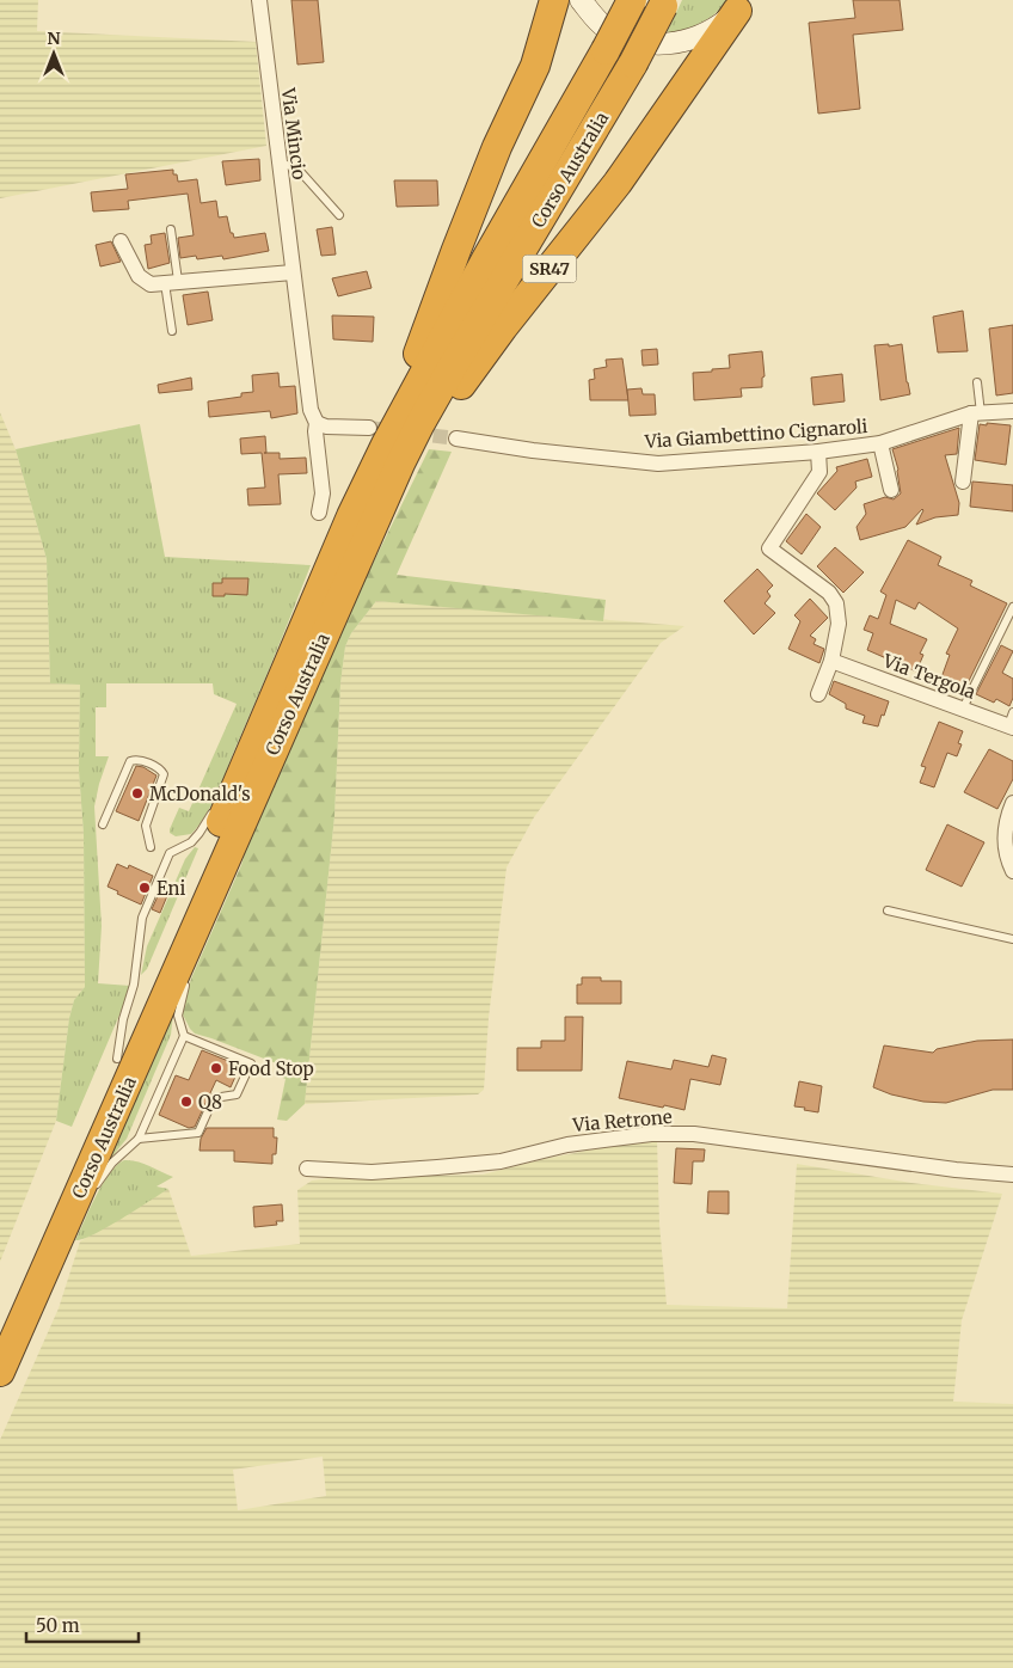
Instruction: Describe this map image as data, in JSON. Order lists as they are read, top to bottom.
{
  "streets": {
    "highway": ["Corso Australia", "SR47"],
    "street": [
      "Via Mincio",
      "Via Giambettino Cignaroli",
      "Via Tergola",
      "Via Retrone"
    ]
  },
  "crossings": [
    ["Corso Australia", "SR47"]
  ],
  "places": [
    "McDonald's",
    "Eni",
    "Food Stop",
    "Q8"
  ],
  "scale_bar": "50 m",
  "north": "top"
}
